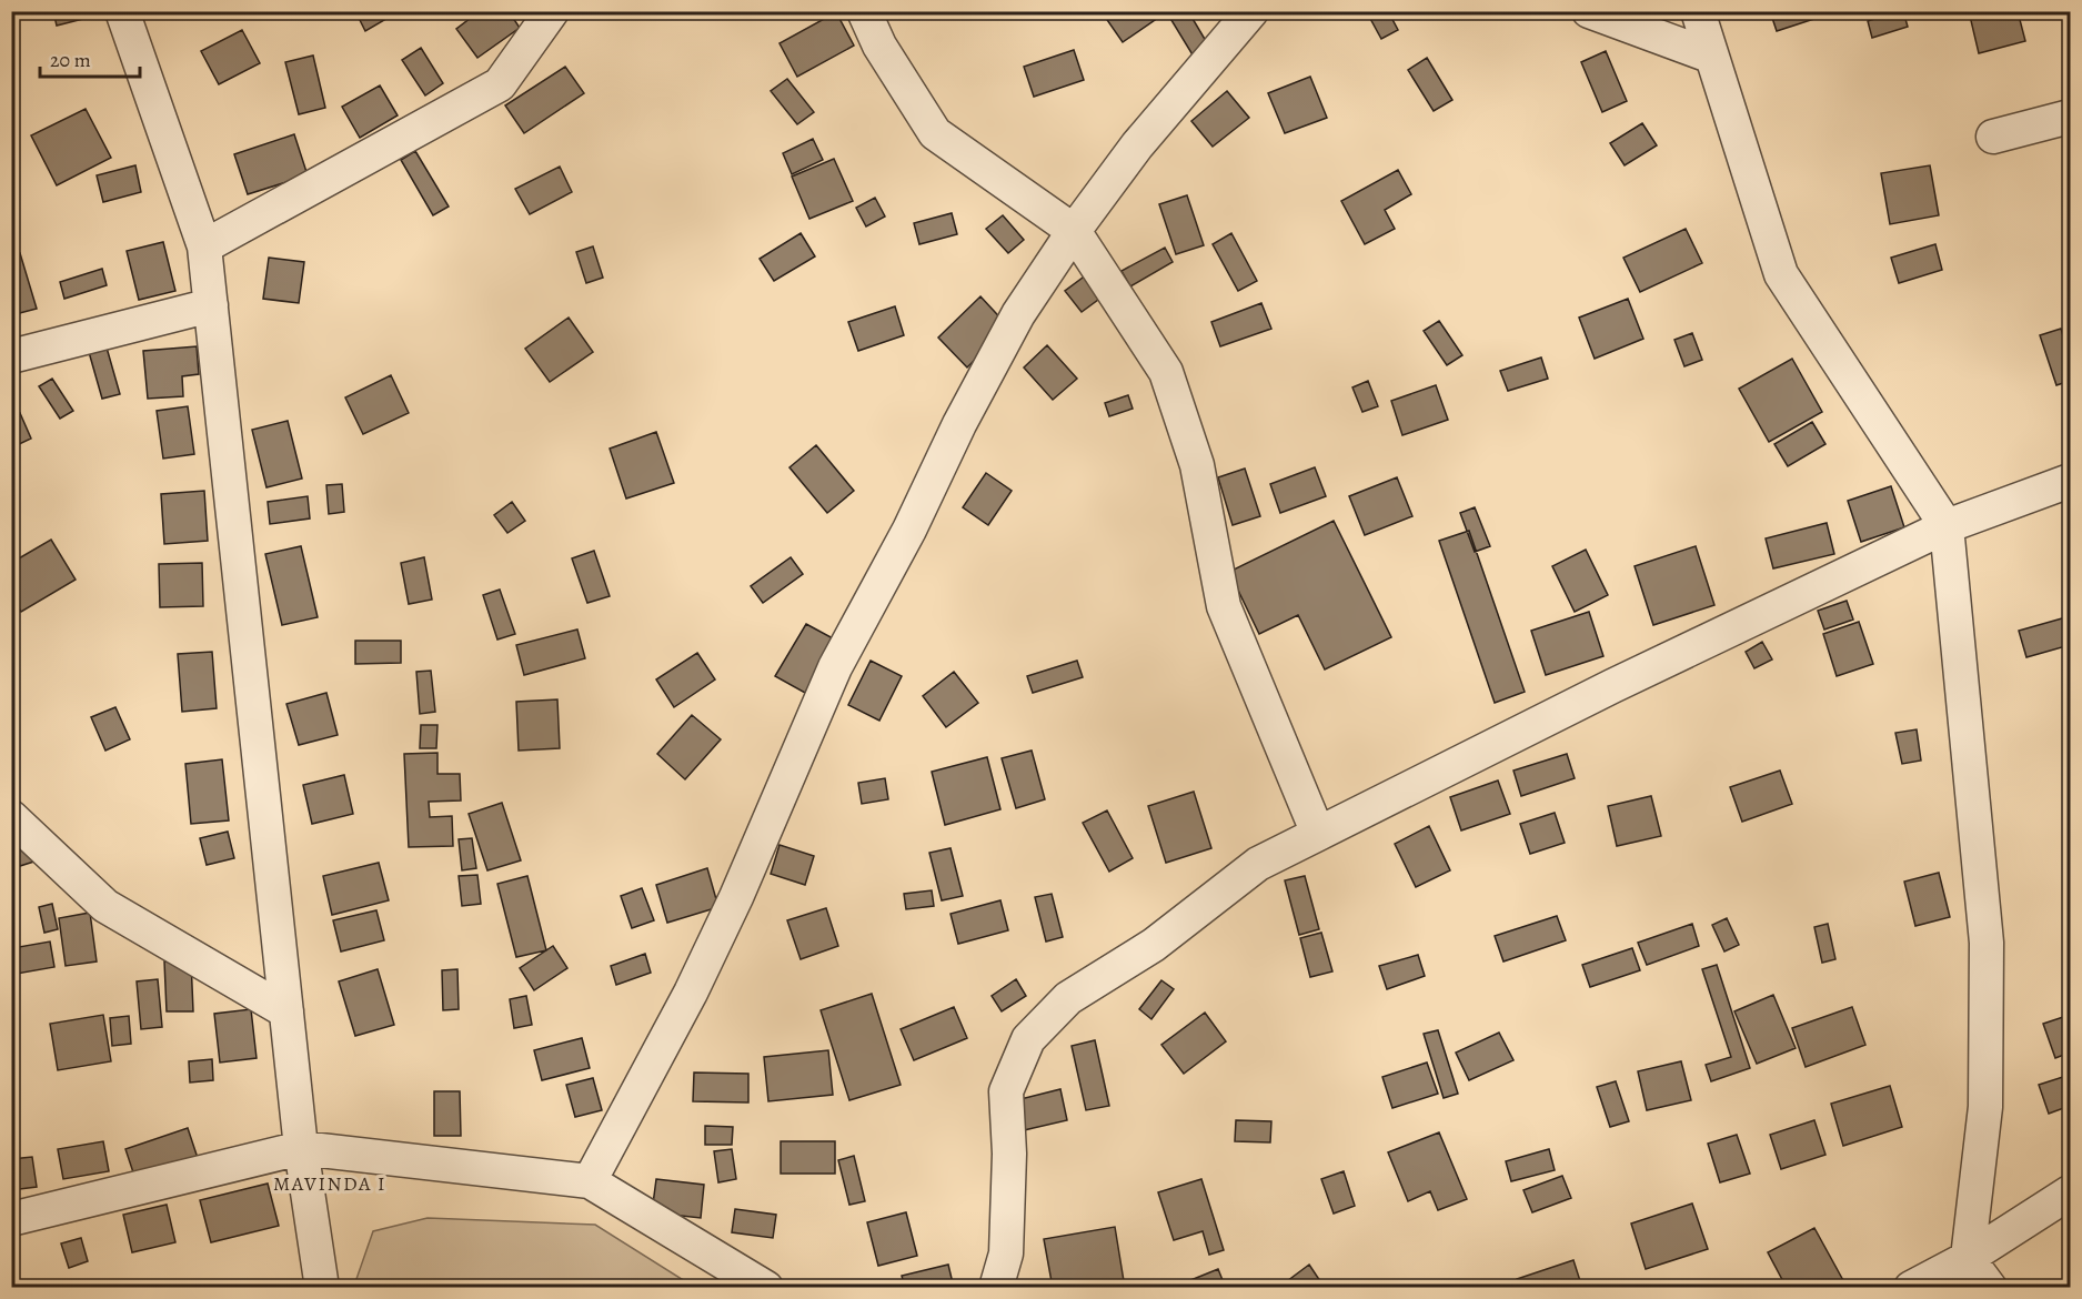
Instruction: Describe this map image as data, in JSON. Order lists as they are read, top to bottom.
{
  "districts": ["MAVINDA I"],
  "scale_bar": "20 m"
}
